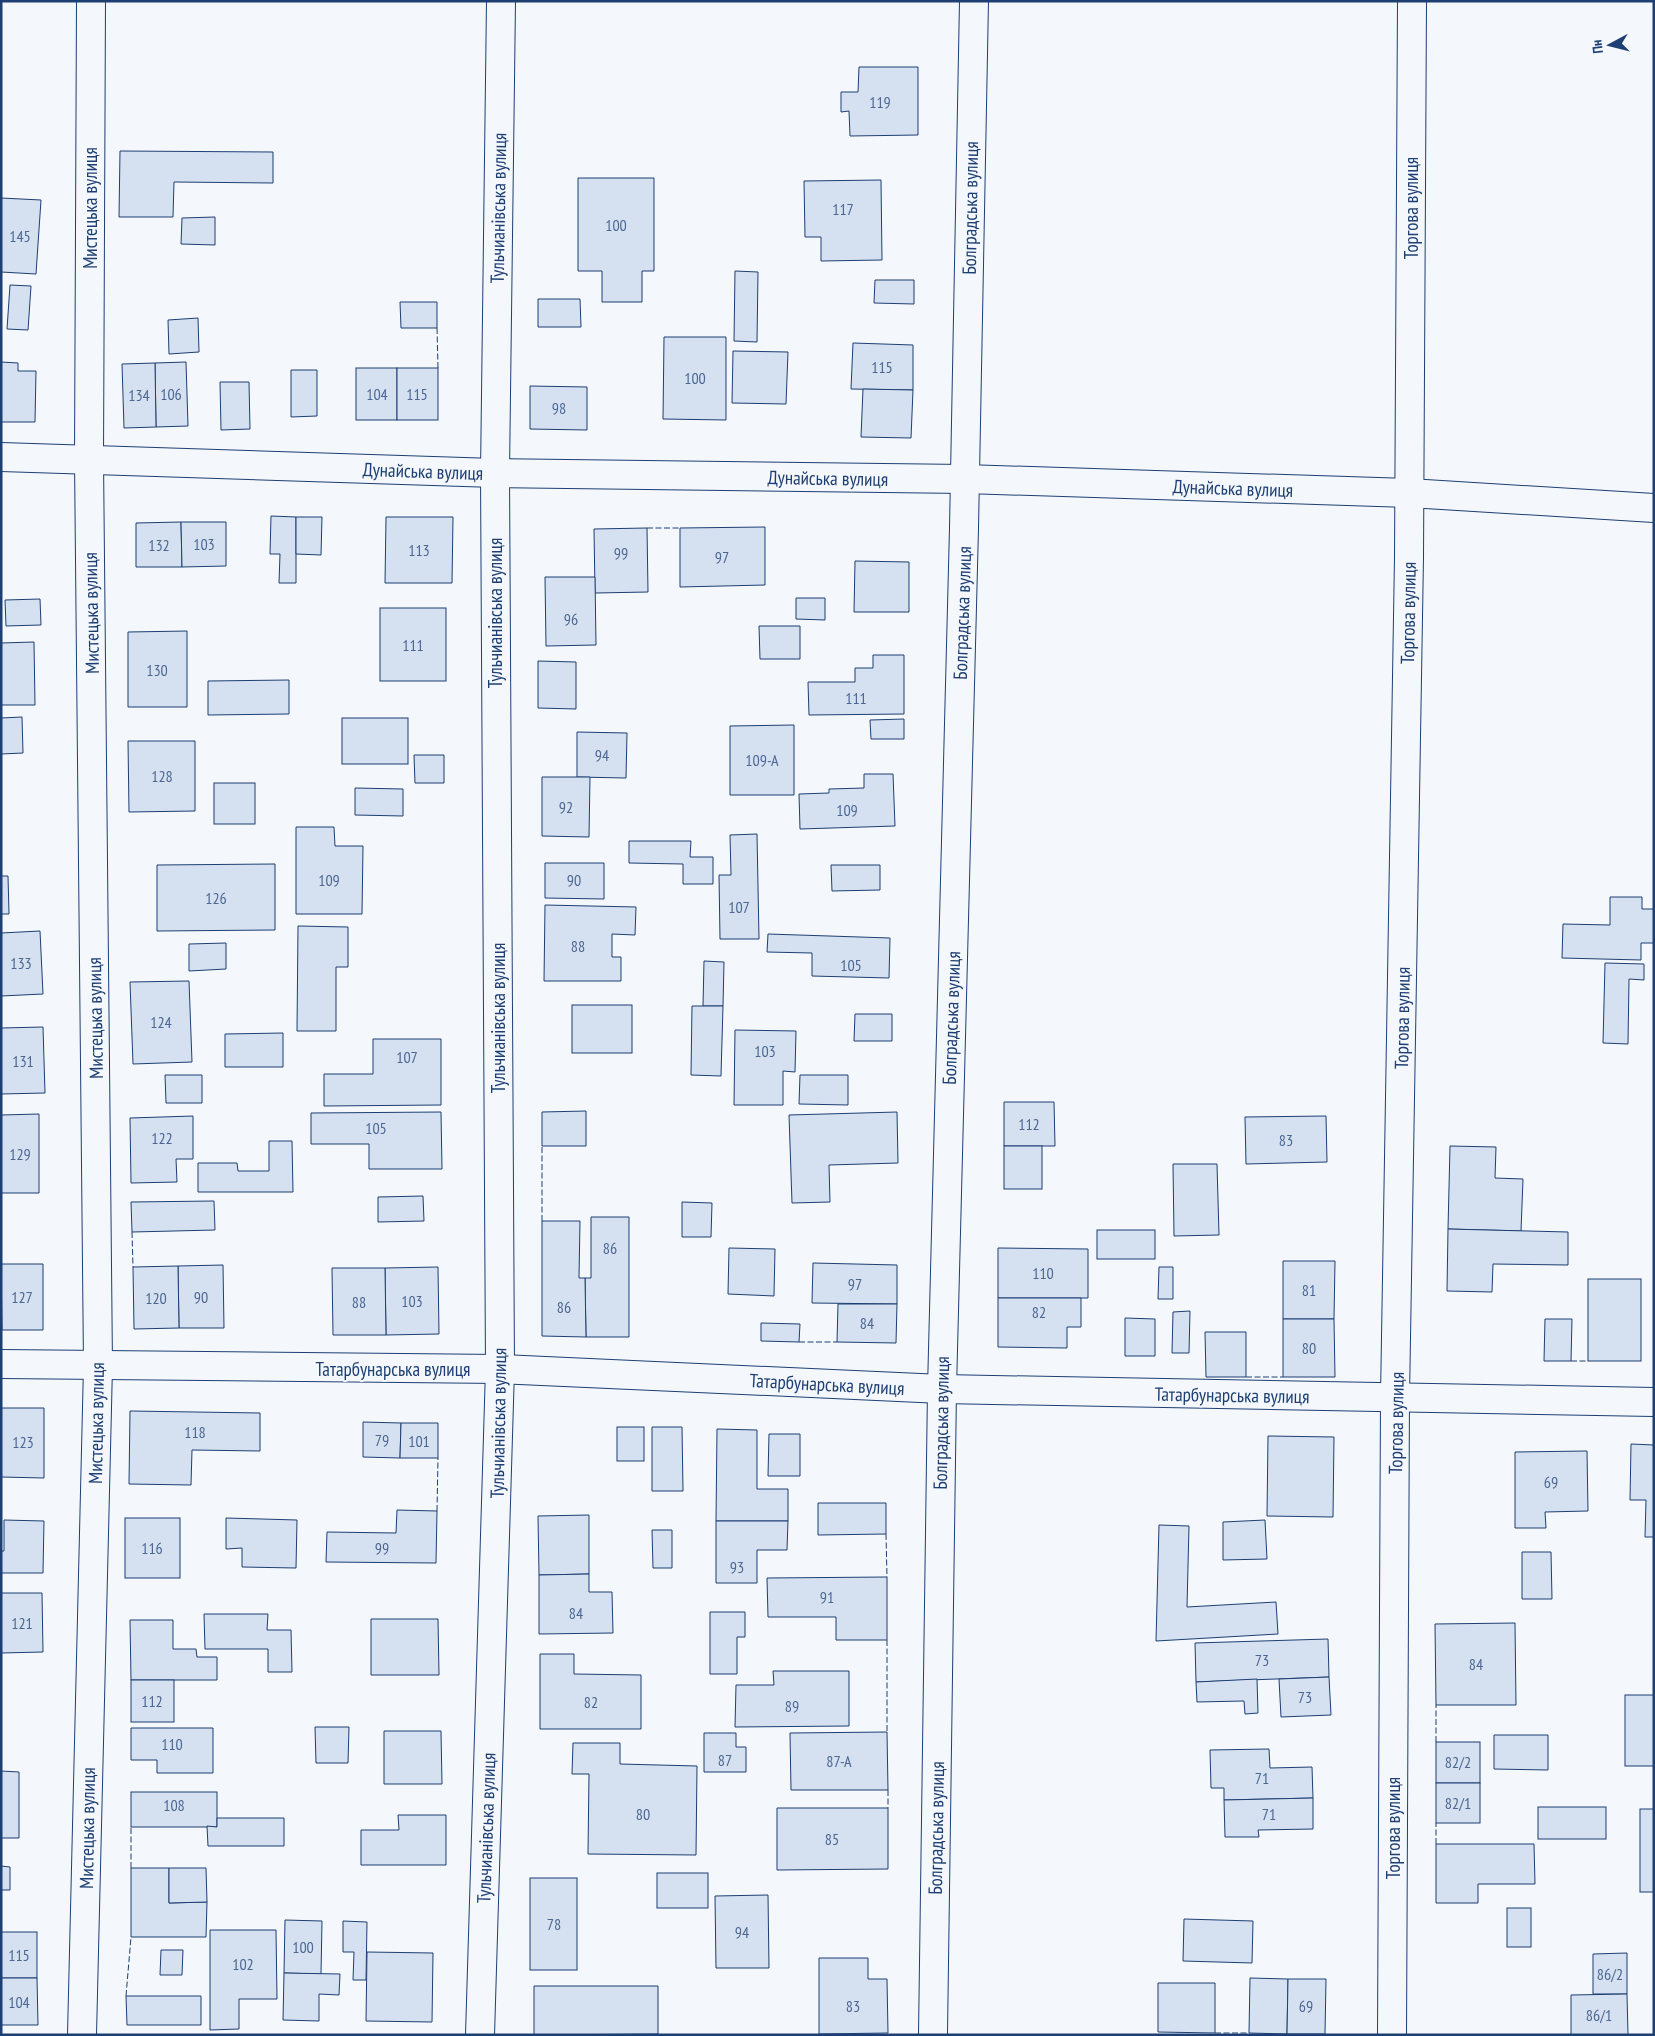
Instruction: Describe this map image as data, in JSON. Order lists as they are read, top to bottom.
{
  "streets": {
    "street": [
      "Мистецька вулиця",
      "Тульчианівська вулиця",
      "Болградська вулиця",
      "Торгова вулиця",
      "Дунайська вулиця",
      "Татарбунарська вулиця"
    ]
  },
  "crossings": [
    ["Мистецька вулиця", "Дунайська вулиця"],
    ["Мистецька вулиця", "Татарбунарська вулиця"],
    ["Тульчианівська вулиця", "Дунайська вулиця"],
    ["Тульчианівська вулиця", "Татарбунарська вулиця"],
    ["Болградська вулиця", "Дунайська вулиця"],
    ["Болградська вулиця", "Татарбунарська вулиця"],
    ["Торгова вулиця", "Дунайська вулиця"],
    ["Торгова вулиця", "Татарбунарська вулиця"]
  ],
  "house_numbers": [
    "119",
    "117",
    "100",
    "145",
    "115",
    "100",
    "106",
    "104",
    "115",
    "134",
    "98",
    "103",
    "132",
    "113",
    "99",
    "97",
    "96",
    "111",
    "130",
    "111",
    "94",
    "109-А",
    "128",
    "92",
    "109",
    "109",
    "90",
    "126",
    "107",
    "88",
    "133",
    "105",
    "124",
    "103",
    "107",
    "131",
    "112",
    "105",
    "122",
    "83",
    "129",
    "86",
    "110",
    "97",
    "81",
    "127",
    "90",
    "120",
    "103",
    "88",
    "86",
    "82",
    "84",
    "80",
    "118",
    "79",
    "101",
    "123",
    "69",
    "116",
    "99",
    "93",
    "91",
    "84",
    "121",
    "73",
    "84",
    "73",
    "112",
    "82",
    "89",
    "110",
    "87",
    "87-А",
    "82/2",
    "71",
    "82/1",
    "108",
    "80",
    "71",
    "85",
    "78",
    "94",
    "100",
    "115",
    "102",
    "86/2",
    "104",
    "83",
    "69",
    "86/1"
  ],
  "north": "left"
}
